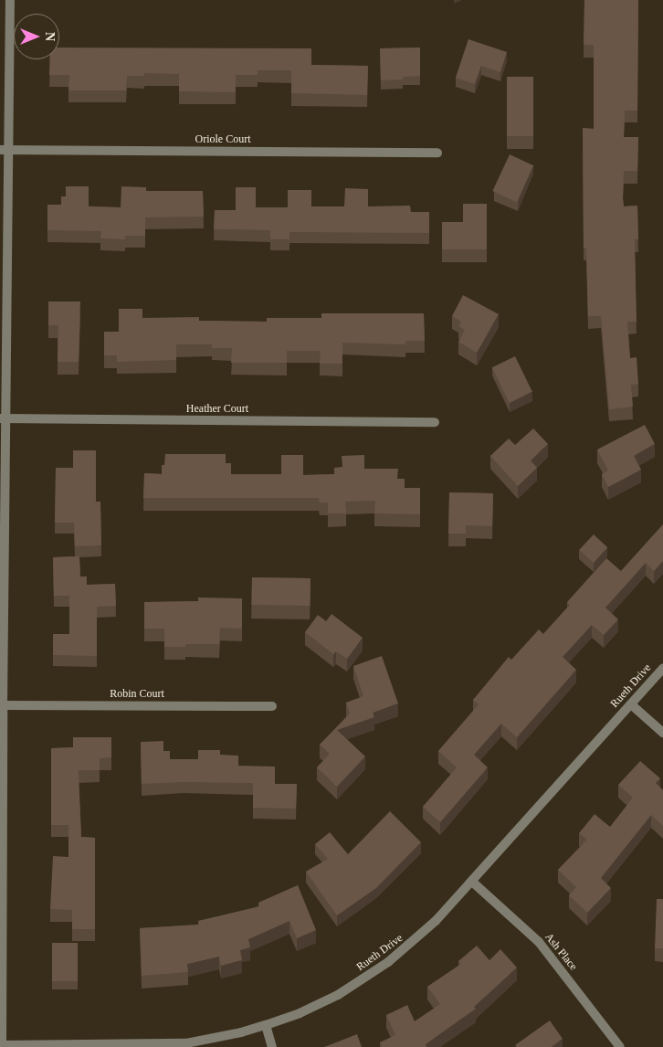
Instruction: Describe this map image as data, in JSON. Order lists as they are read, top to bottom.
{
  "streets": {
    "street": [
      "Oriole Court",
      "Heather Court",
      "Rueth Drive",
      "Robin Court",
      "Ash Place"
    ]
  },
  "crossings": [
    ["Rueth Drive", "Ash Place"]
  ],
  "north": "right"
}
